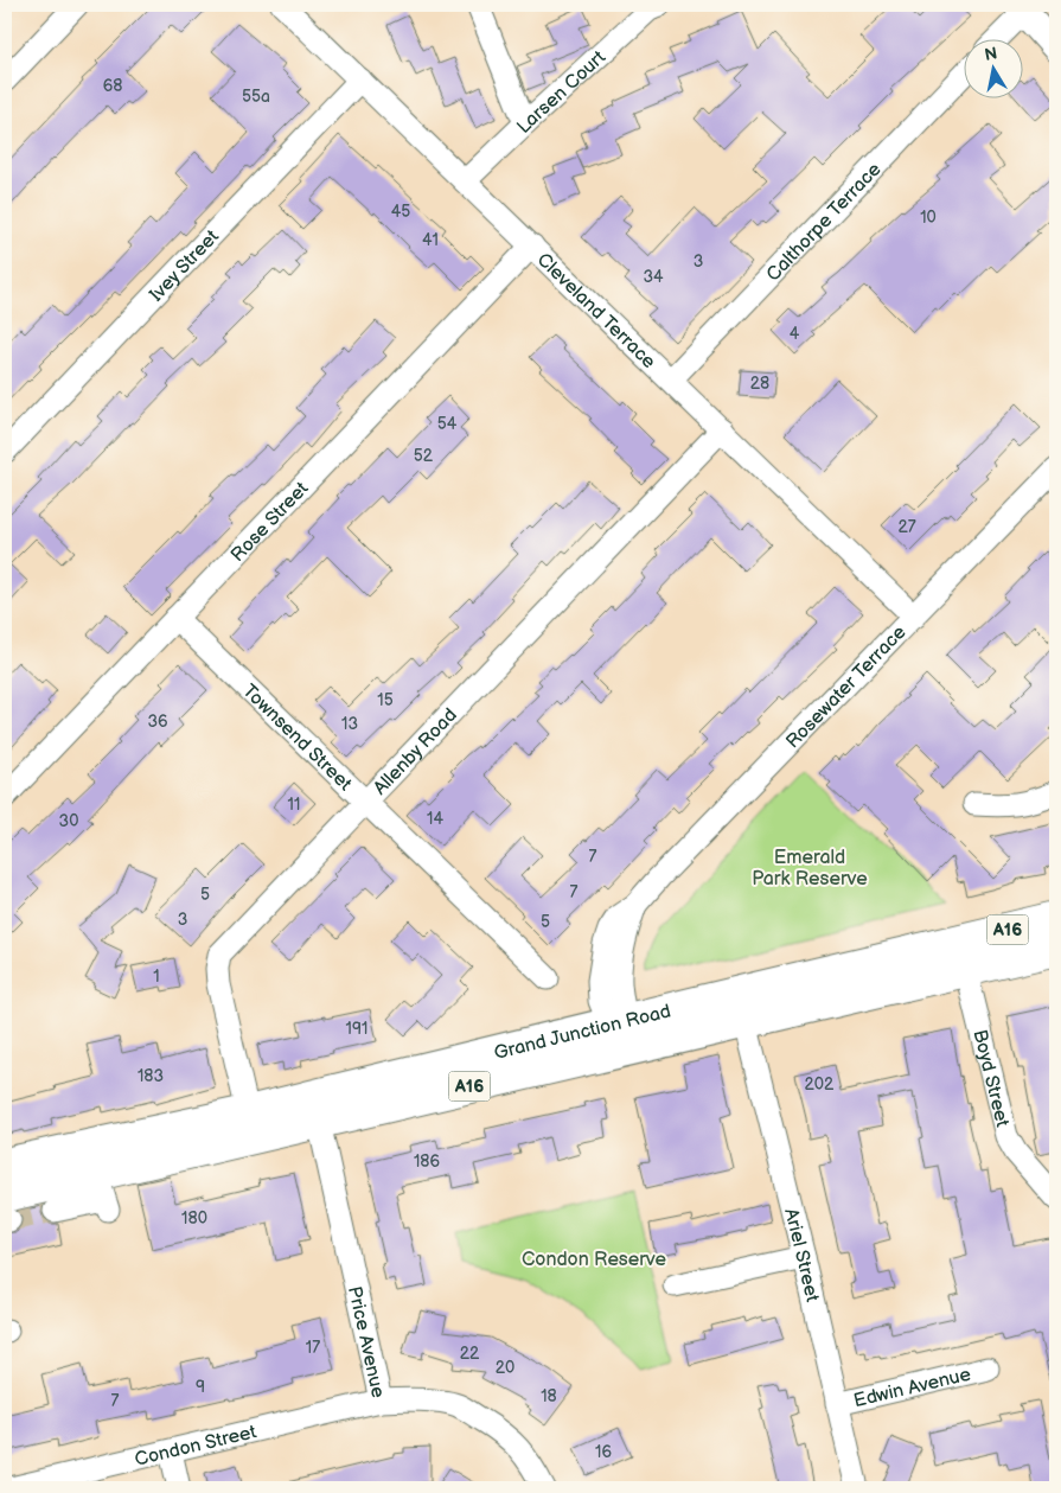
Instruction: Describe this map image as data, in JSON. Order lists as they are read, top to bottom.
{
  "streets": {
    "highway": ["A16", "Grand Junction Road"],
    "street": [
      "Larsen Court",
      "Calthorpe Terrace",
      "Ivey Street",
      "Cleveland Terrace",
      "Rose Street",
      "Rosewater Terrace",
      "Townsend Street",
      "Allenby Road",
      "Boyd Street",
      "Ariel Street",
      "Price Avenue",
      "Edwin Avenue",
      "Condon Street"
    ]
  },
  "crossings": [
    ["Larsen Court", "Cleveland Terrace"],
    ["Calthorpe Terrace", "Cleveland Terrace"],
    ["Ivey Street", "Cleveland Terrace"],
    ["Cleveland Terrace", "Rose Street"],
    ["Cleveland Terrace", "Rosewater Terrace"],
    ["Cleveland Terrace", "Allenby Road"],
    ["Rose Street", "Townsend Street"],
    ["Rosewater Terrace", "Grand Junction Road"],
    ["Townsend Street", "Allenby Road"],
    ["Allenby Road", "Grand Junction Road"],
    ["Grand Junction Road", "Boyd Street"],
    ["Grand Junction Road", "Ariel Street"],
    ["Grand Junction Road", "Price Avenue"],
    ["Ariel Street", "Edwin Avenue"],
    ["Price Avenue", "Condon Street"]
  ],
  "parks": ["Emerald Park Reserve", "Condon Reserve"],
  "house_numbers": [
    "68",
    "55a",
    "45",
    "10",
    "41",
    "3",
    "34",
    "4",
    "28",
    "54",
    "52",
    "27",
    "15",
    "36",
    "13",
    "11",
    "14",
    "30",
    "7",
    "7",
    "5",
    "3",
    "5",
    "1",
    "191",
    "183",
    "202",
    "186",
    "180",
    "17",
    "22",
    "20",
    "9",
    "18",
    "7",
    "16"
  ],
  "north": "top"
}
